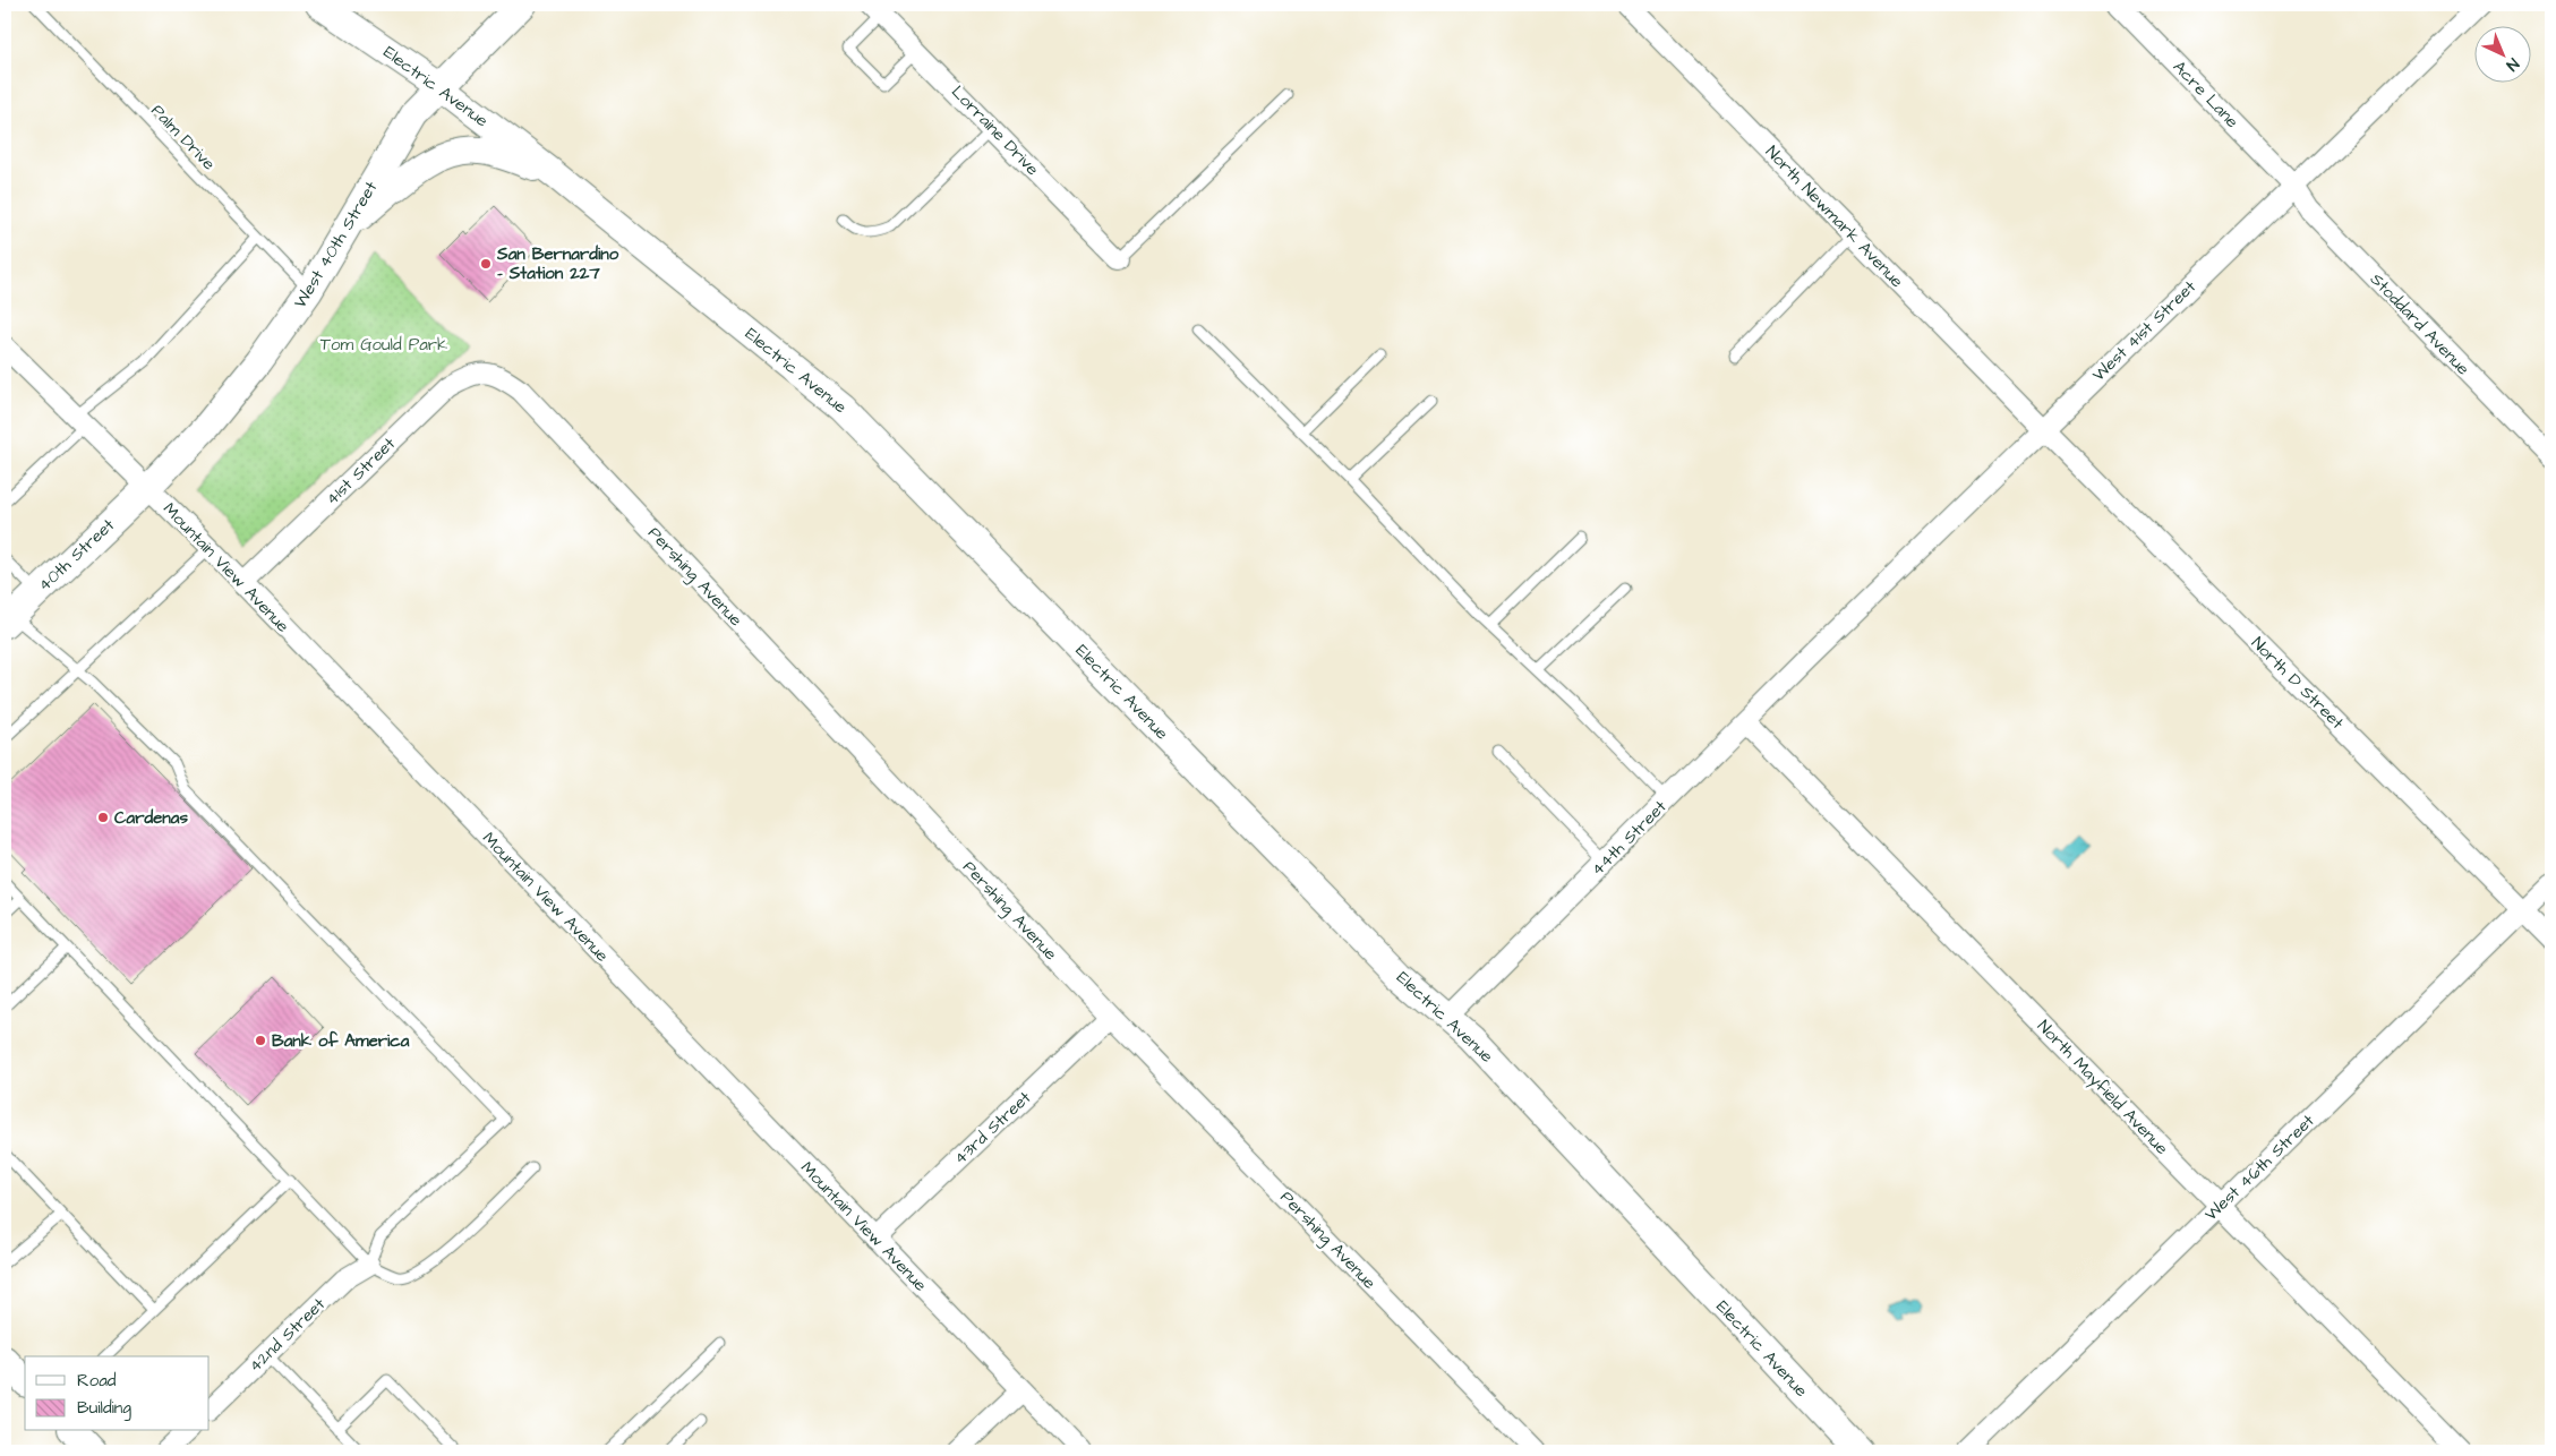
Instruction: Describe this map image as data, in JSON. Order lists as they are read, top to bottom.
{
  "streets": {
    "main road": ["Electric Avenue", "West 40th Street", "40th Street"],
    "street": [
      "Acre Lane",
      "Lorraine Drive",
      "North Newmark Avenue",
      "Stoddard Avenue",
      "West 41st Street",
      "41st Street",
      "Mountain View Avenue",
      "Pershing Avenue",
      "North D Street",
      "44th Street",
      "North Mayfield Avenue",
      "43rd Street",
      "West 46th Street",
      "42nd Street"
    ],
    "lane": ["Palm Drive"]
  },
  "crossings": [
    ["Electric Avenue", "West 40th Street"],
    ["Electric Avenue", "44th Street"],
    ["Acre Lane", "Stoddard Avenue"],
    ["Acre Lane", "West 41st Street"],
    ["Palm Drive", "West 40th Street"],
    ["North Newmark Avenue", "West 41st Street"],
    ["North Newmark Avenue", "North D Street"],
    ["West 40th Street", "40th Street"],
    ["West 40th Street", "Mountain View Avenue"],
    ["Stoddard Avenue", "West 41st Street"],
    ["West 41st Street", "North D Street"],
    ["West 41st Street", "44th Street"],
    ["41st Street", "Mountain View Avenue"],
    ["41st Street", "Pershing Avenue"],
    ["40th Street", "Mountain View Avenue"],
    ["Mountain View Avenue", "43rd Street"],
    ["Pershing Avenue", "43rd Street"],
    ["North D Street", "West 46th Street"],
    ["44th Street", "North Mayfield Avenue"],
    ["North Mayfield Avenue", "West 46th Street"]
  ],
  "parks": ["Tom Gould Park"],
  "places": ["San Bernardino - Station 227", "Cardenas", "Bank of America"],
  "legend": ["Road", "Building"],
  "north": "bottom right"
}
